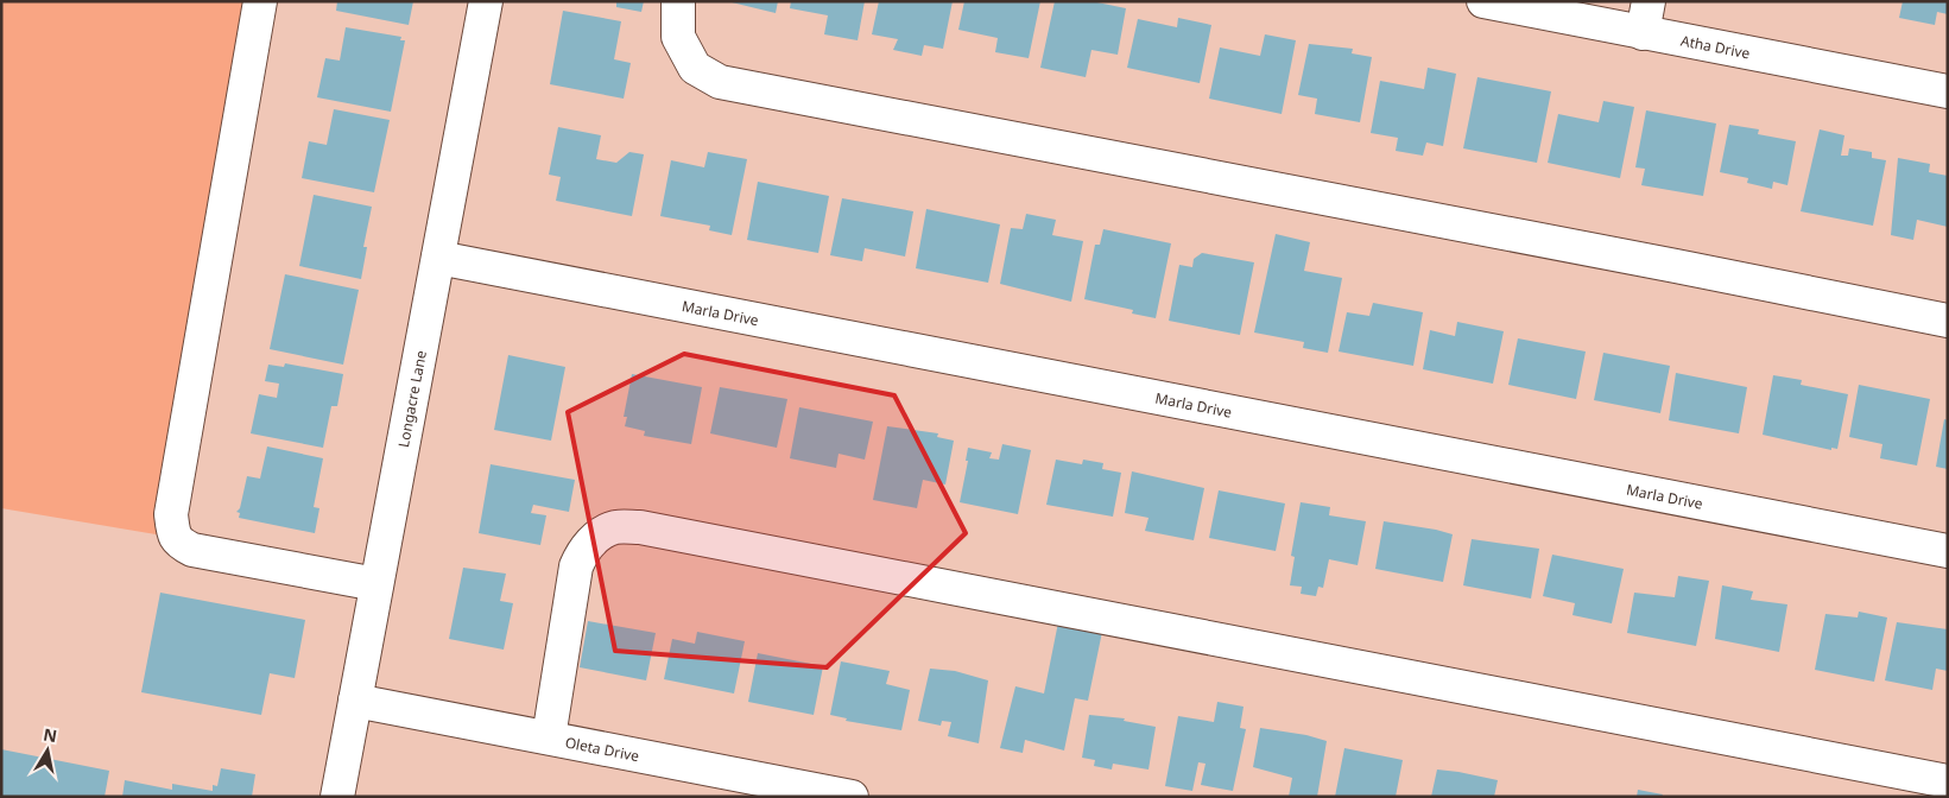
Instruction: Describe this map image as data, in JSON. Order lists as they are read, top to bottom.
{
  "streets": {
    "street": [
      "Atha Drive",
      "Marla Drive",
      "Longacre Lane",
      "Oleta Drive"
    ]
  },
  "crossings": [
    ["Marla Drive", "Longacre Lane"],
    ["Longacre Lane", "Oleta Drive"]
  ],
  "north": "top"
}
